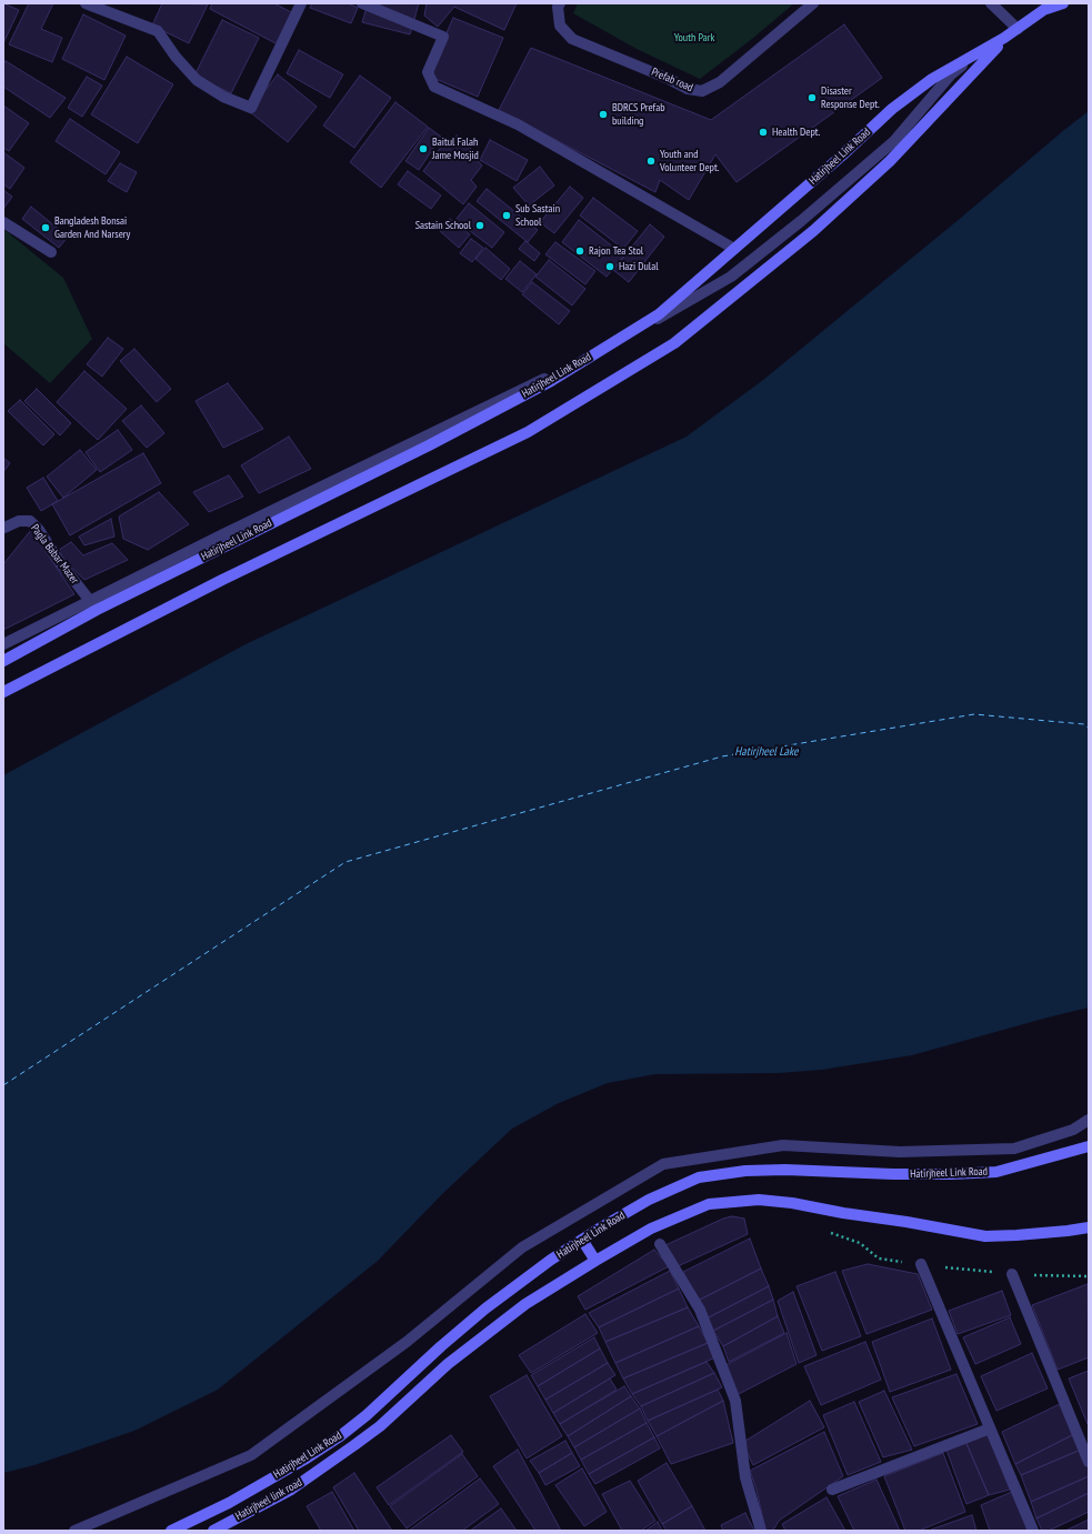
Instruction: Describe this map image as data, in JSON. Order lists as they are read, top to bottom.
{
  "streets": {
    "main road": ["Hatirjheel Link Road", "Hatirjheel link road"],
    "street": ["Prefab road", "Pagla Babar Mazer"]
  },
  "crossings": [
    ["Hatirjheel Link Road", "Pagla Babar Mazer"],
    ["Hatirjheel Link Road", "Hatirjheel link road"]
  ],
  "water": ["Hatirjheel Lake"],
  "parks": ["Youth Park"],
  "places": [
    "Disaster Response Dept.",
    "BDRCS Prefab building",
    "Health Dept.",
    "Baitul Falah Jame Mosjid",
    "Youth and Volunteer Dept.",
    "Sub Sastain School",
    "Sastain School",
    "Bangladesh Bonsai Garden And Narsery",
    "Rajon Tea Stol",
    "Hazi Dulal"
  ]
}
